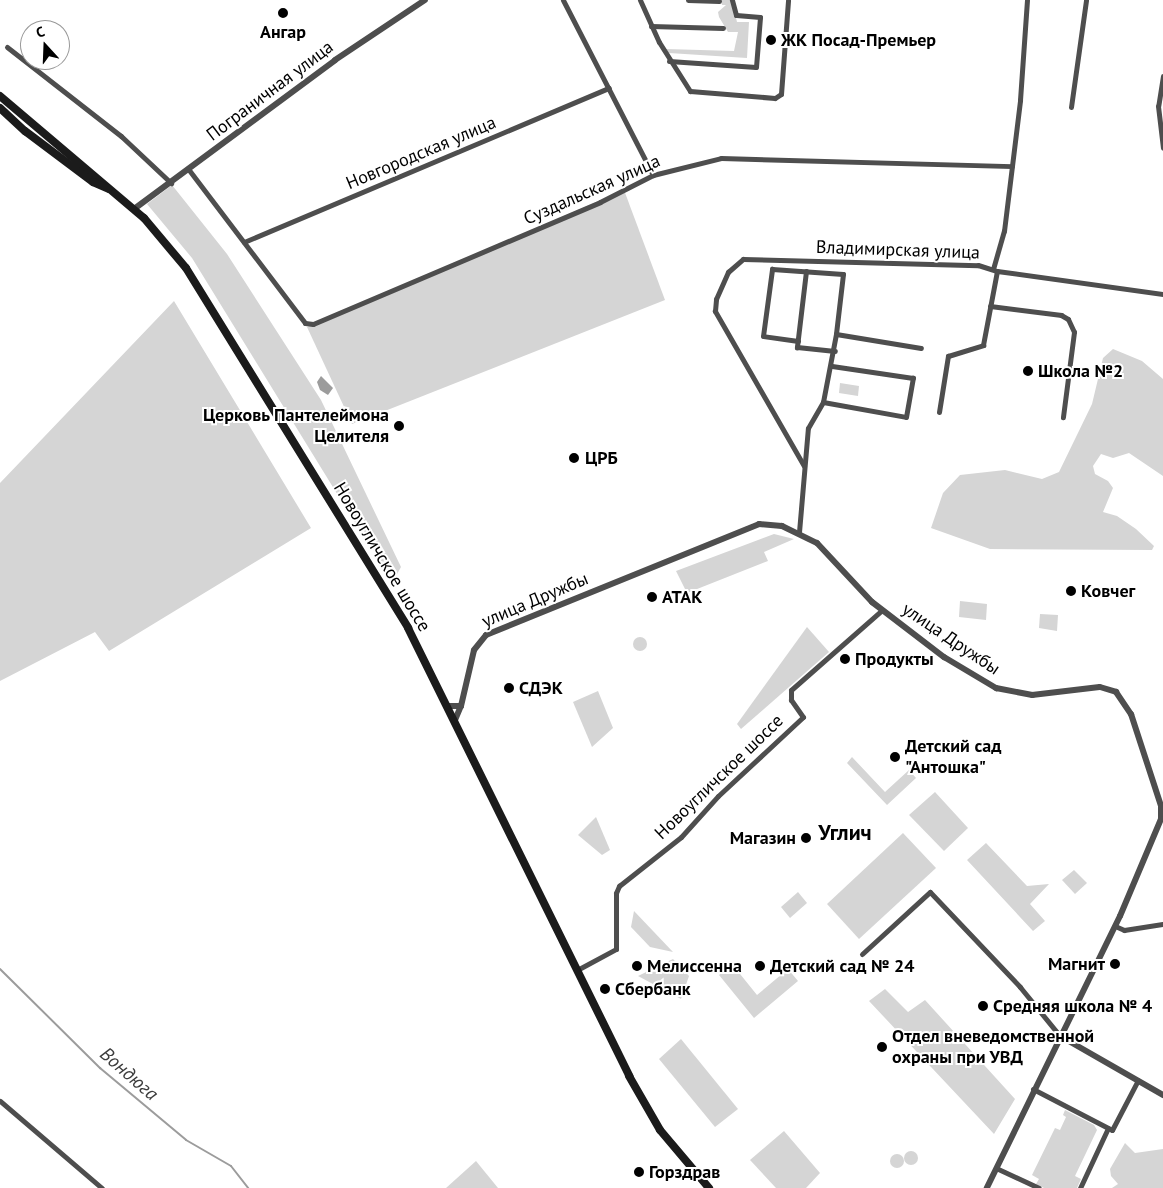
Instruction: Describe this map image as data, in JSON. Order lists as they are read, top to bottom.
{
  "streets": {
    "main road": ["Новоугличское шоссе"],
    "street": [
      "Пограничная улица",
      "Новгородская улица",
      "Суздальская улица",
      "Владимирская улица",
      "улица Дружбы"
    ]
  },
  "crossings": [
    ["Пограничная улица", "Новоугличское шоссе"],
    ["Новгородская улица", "Суздальская улица"],
    ["Новоугличское шоссе", "улица Дружбы"]
  ],
  "districts": ["Углич"],
  "water": ["Вондюга"],
  "places": [
    "Ангар",
    "ЖК Посад-Премьер",
    "Школа №2",
    "Церковь Пантелеймона Целителя",
    "ЦРБ",
    "Ковчег",
    "АТАК",
    "Продукты",
    "СДЭК",
    "Детский сад \"Антошка\"",
    "Магазин",
    "Магнит",
    "Мелиссенна",
    "Детский сад № 24",
    "Сбербанк",
    "Средняя школа № 4",
    "Отдел вневедомственной охраны при УВД",
    "Горздрав"
  ],
  "north": "top"
}
